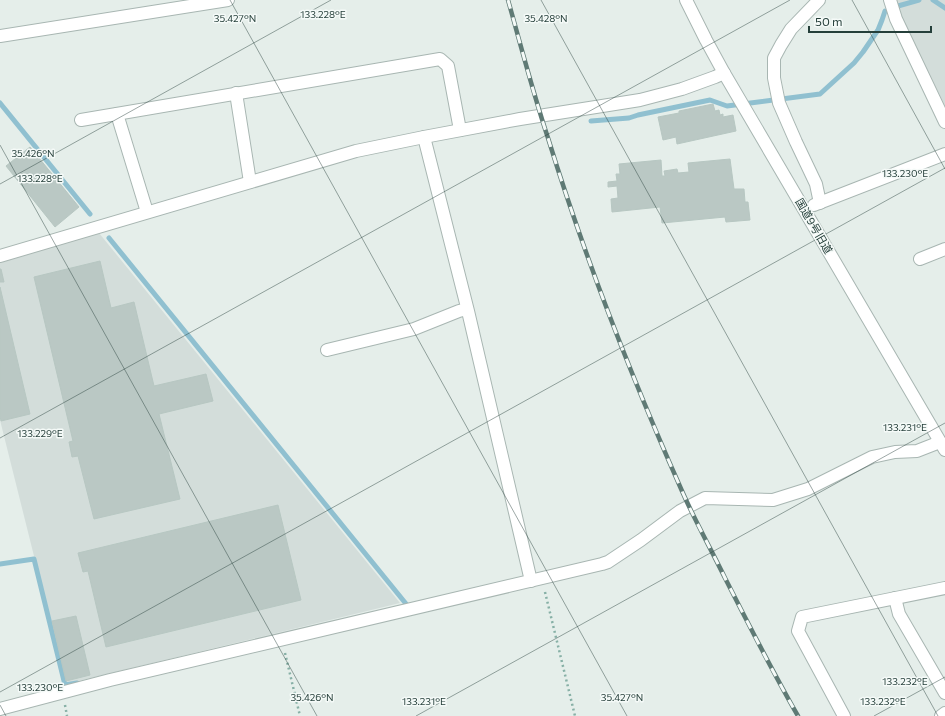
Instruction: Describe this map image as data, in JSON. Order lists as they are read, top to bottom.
{
  "streets": {
    "street": ["国道9号旧道"]
  },
  "scale_bar": "50 m",
  "coordinates": [
    "133.228°E",
    "35.427°N",
    "35.428°N",
    "35.426°N",
    "133.230°E",
    "133.231°E",
    "133.229°E",
    "133.232°E"
  ]
}
